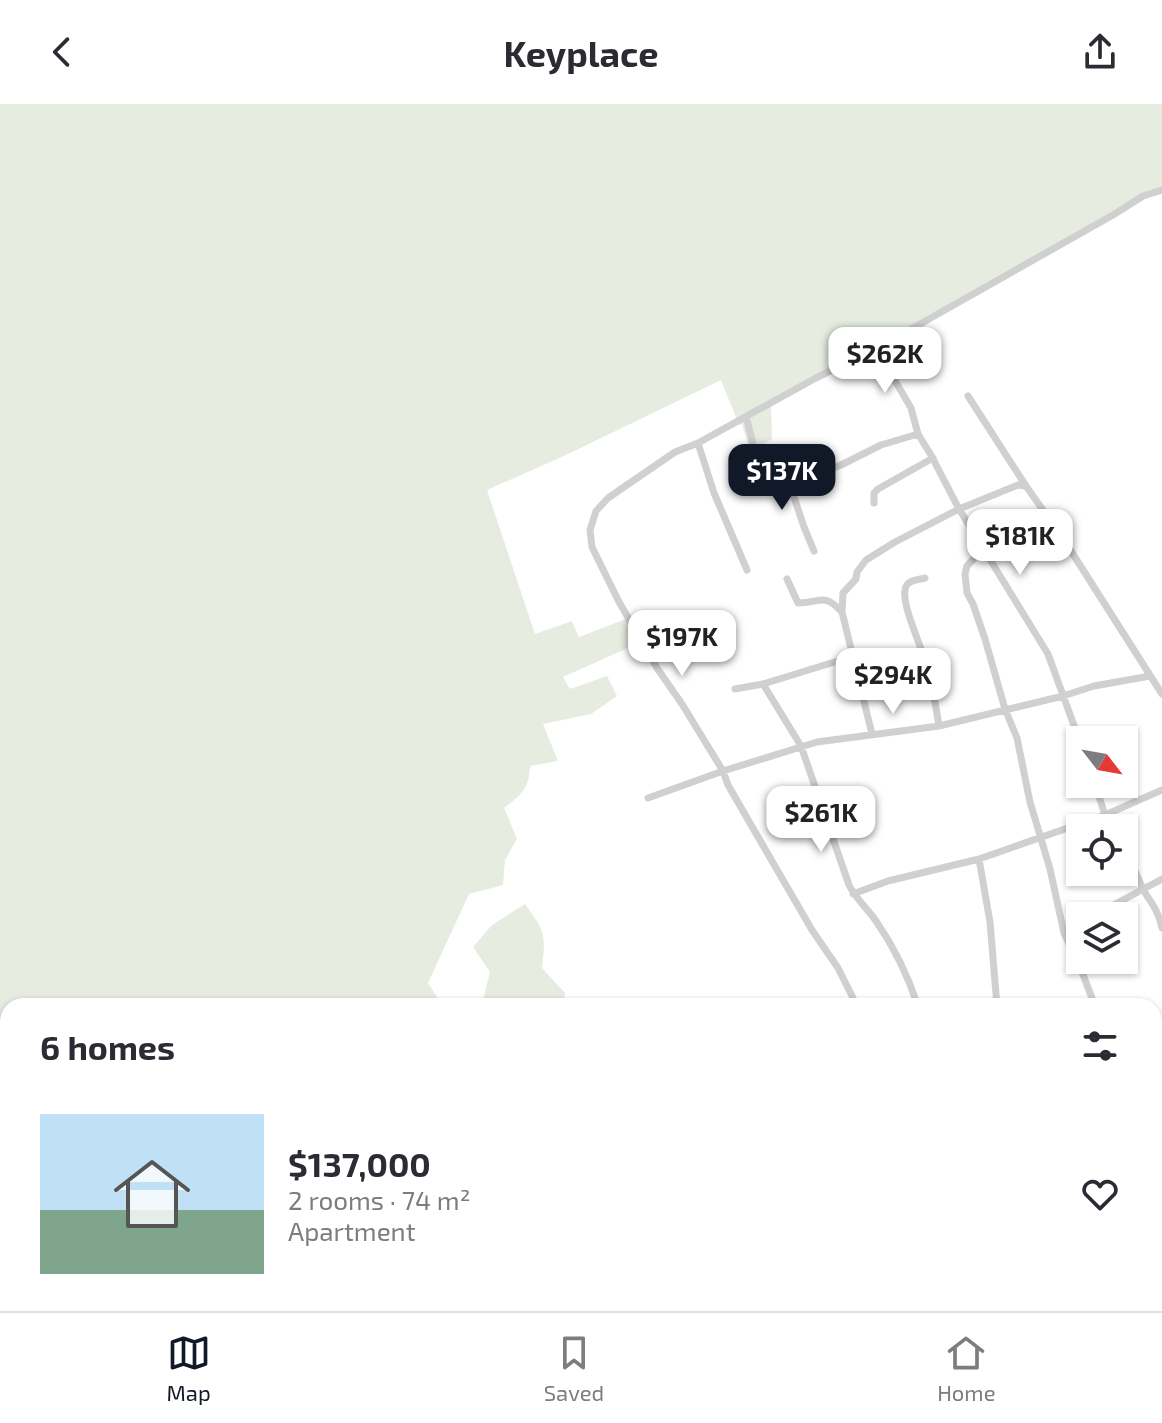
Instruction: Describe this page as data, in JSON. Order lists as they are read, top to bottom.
{
  "north": "bottom right",
  "page": {
    "header": "Keyplace",
    "price": [
      "$262K",
      "$137K",
      "$181K",
      "$197K",
      "$294K",
      "$261K"
    ],
    "heading": "6 homes",
    "list": [
      {
        "name": "$137,000",
        "note": "2 rooms · 74 m² · Apartment"
      }
    ],
    "tabs": ["Map", "Saved", "Home"]
  }
}
